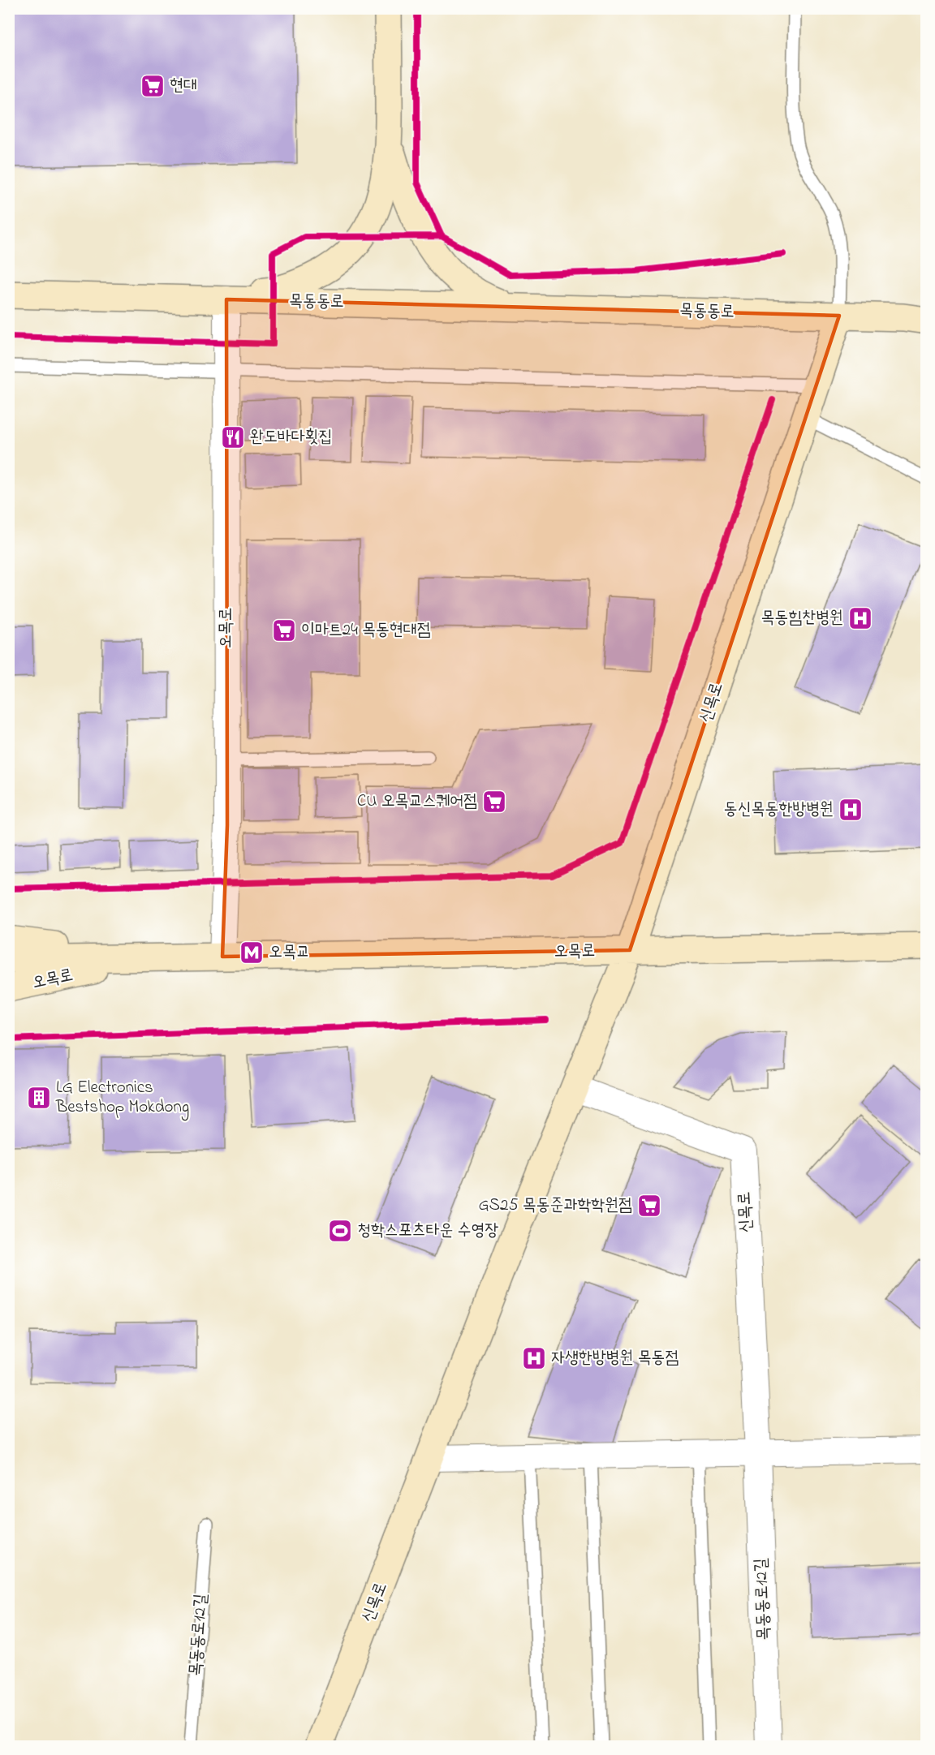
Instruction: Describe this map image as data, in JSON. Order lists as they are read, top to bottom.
{
  "streets": {
    "main road": ["목동동로", "오목로", "신목로"],
    "street": ["목동동로12길"]
  },
  "crossings": [
    ["목동동로", "오목로"],
    ["목동동로", "신목로"],
    ["오목로", "신목로"],
    ["신목로", "목동동로12길"]
  ],
  "places": {
    "supermarket": [
      "현대",
      "이마트24 목동현대점",
      "CU 오목교스퀘어점",
      "GS25 목동준과학학원점"
    ],
    "restaurant": ["완도바다횟집"],
    "hospital": ["목동힘찬병원", "동신목동한방병원", "자생한방병원 목동점"],
    "metro station": ["오목교"],
    "building": ["LG Electronics Bestshop Mokdong"],
    "sports": ["청학스포츠타운 수영장"]
  }
}
